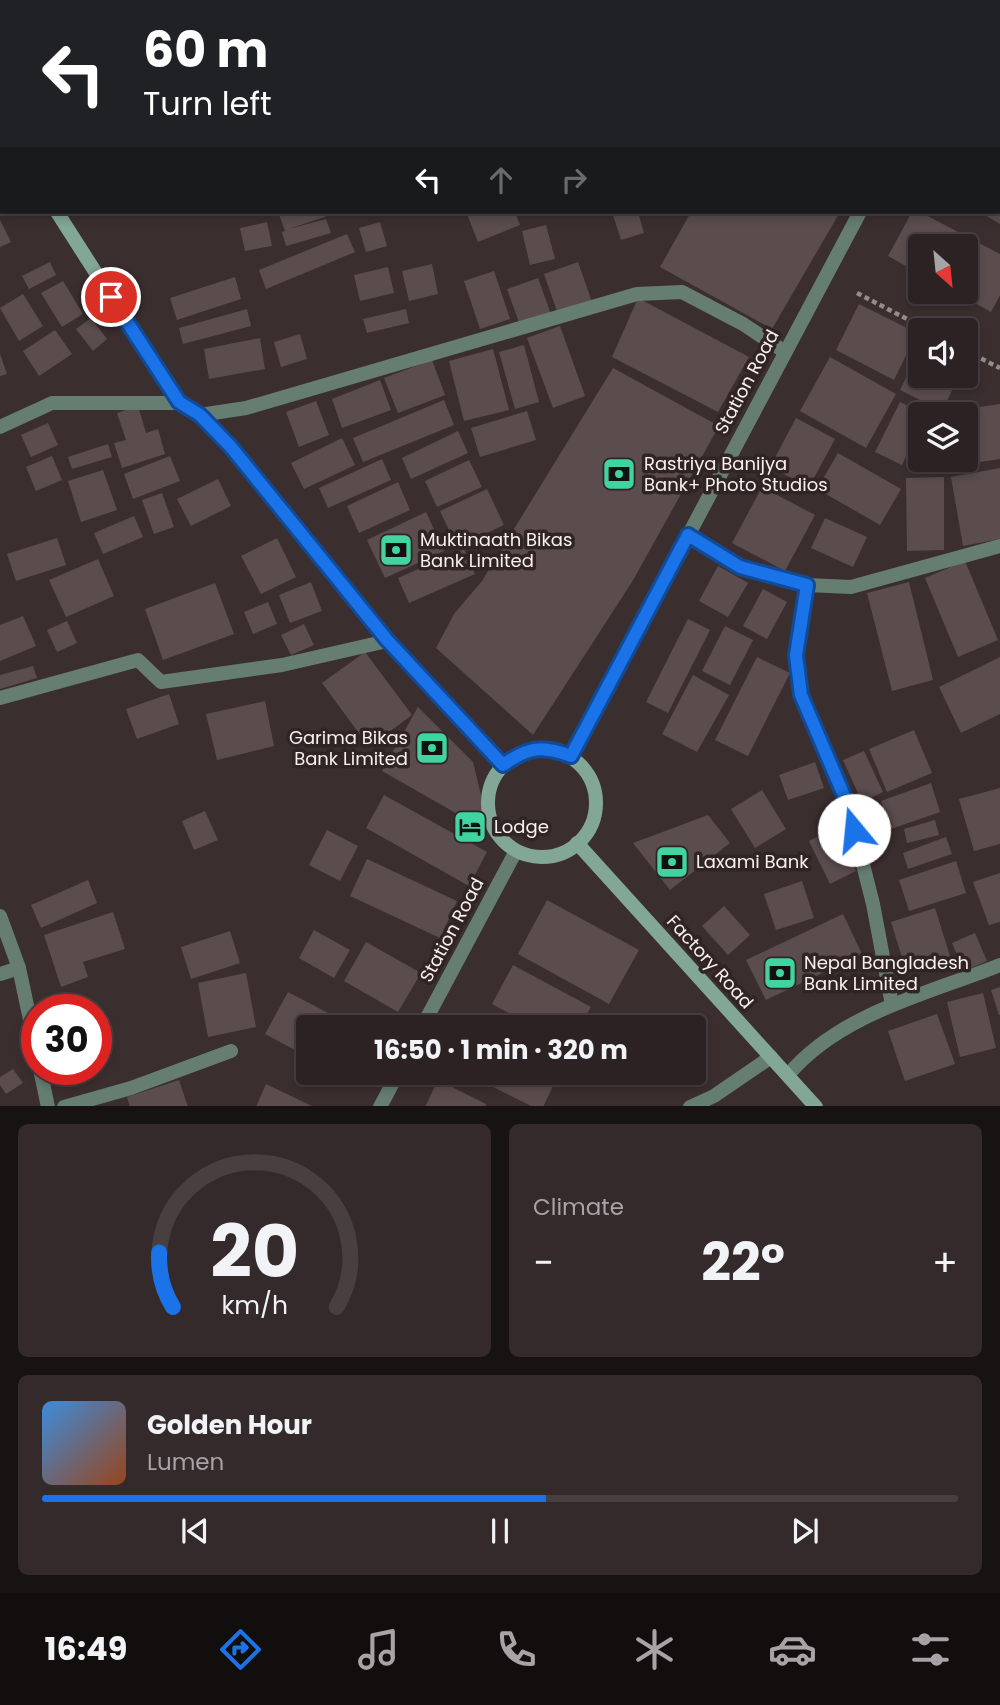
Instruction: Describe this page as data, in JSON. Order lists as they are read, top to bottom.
{
  "streets": {
    "main road": ["Factory Road"],
    "street": ["Station Road"]
  },
  "crossings": [
    ["Station Road", "Factory Road"]
  ],
  "places": {
    "bank": [
      "Rastriya Banijya Bank+ Photo Studios",
      "Muktinaath Bikas Bank Limited",
      "Garima Bikas Bank Limited",
      "Laxami Bank",
      "Nepal Bangladesh Bank Limited"
    ],
    "hotel": ["Lodge"]
  },
  "north": "bottom right",
  "page": {
    "turn": ["60 m", "Turn left"],
    "limit": "30",
    "trip": "16:50 · 1 min · 320 m",
    "tile": "Climate",
    "heat": ["−", "22°", "+"],
    "song": ["Golden Hour", "Lumen"],
    "tabs": "16:49",
    "gauge": ["20", "km/h"]
  }
}
